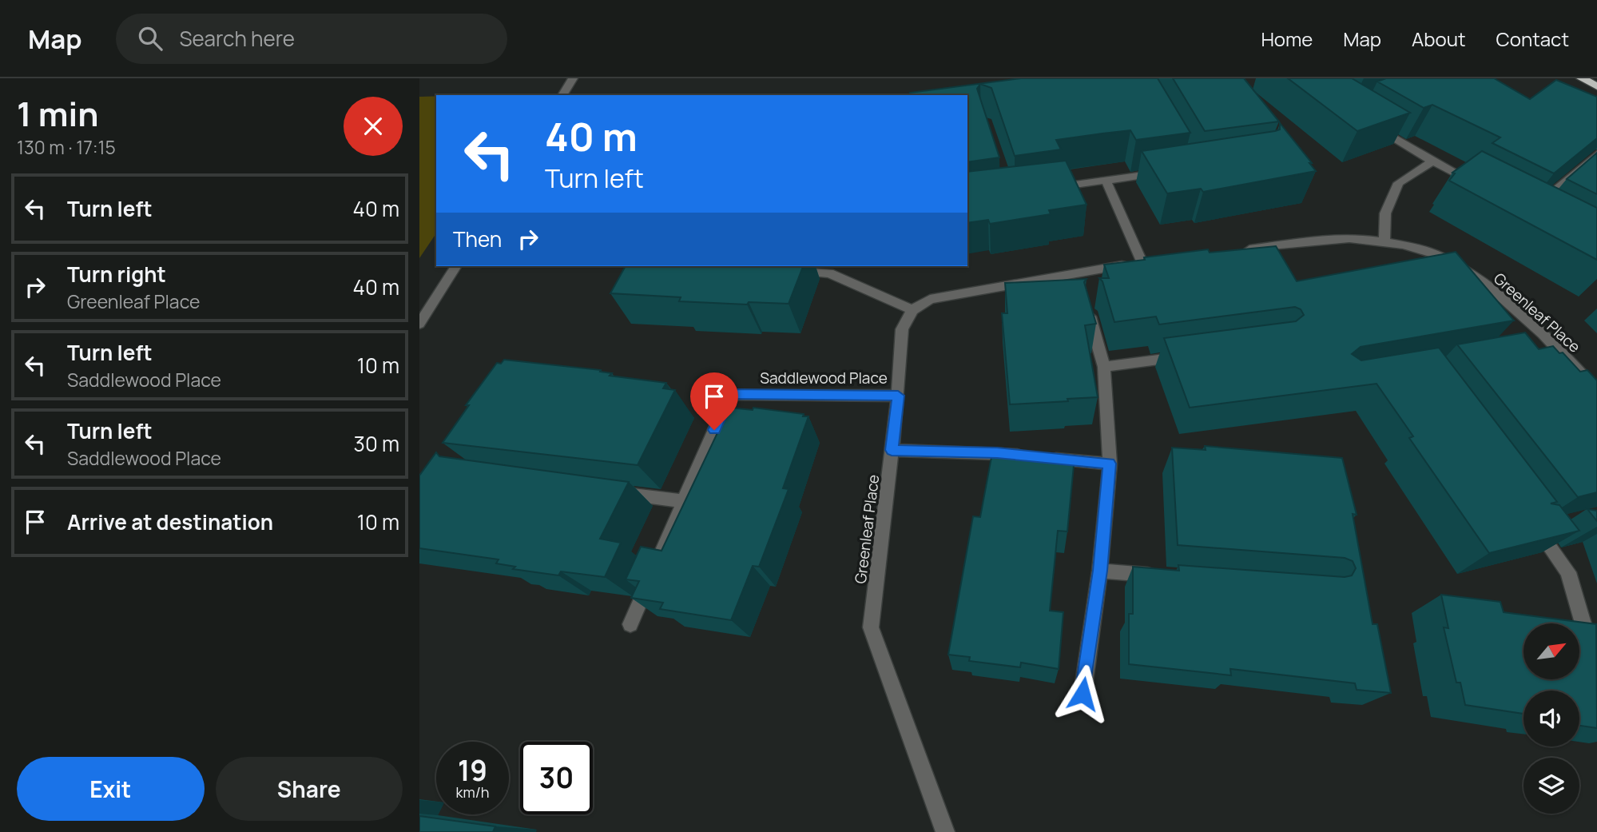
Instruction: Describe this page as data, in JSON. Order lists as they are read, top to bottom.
{
  "streets": {
    "street": ["Greenleaf Place", "Saddlewood Place"]
  },
  "crossings": [
    ["Greenleaf Place", "Saddlewood Place"]
  ],
  "north": "top right",
  "page": {
    "header": "Map",
    "search": "Search here",
    "nav": [
      "Home",
      "Map",
      "About",
      "Contact"
    ],
    "heading": ["1 min", "130 m · 17:15"],
    "turn": ["40 m", "Turn left"],
    "list": [
      {
        "name": "Turn left",
        "value": "40 m"
      },
      {
        "name": "Turn right",
        "note": "Greenleaf Place",
        "value": "40 m"
      },
      {
        "name": "Turn left",
        "note": "Saddlewood Place",
        "value": "10 m"
      },
      {
        "name": "Turn left",
        "note": "Saddlewood Place",
        "value": "30 m"
      },
      {
        "name": "Arrive at destination",
        "value": "10 m"
      }
    ],
    "then": "Then",
    "speed": "19 km/h",
    "limit": "30",
    "buttons": ["Exit", "Share"]
  }
}
